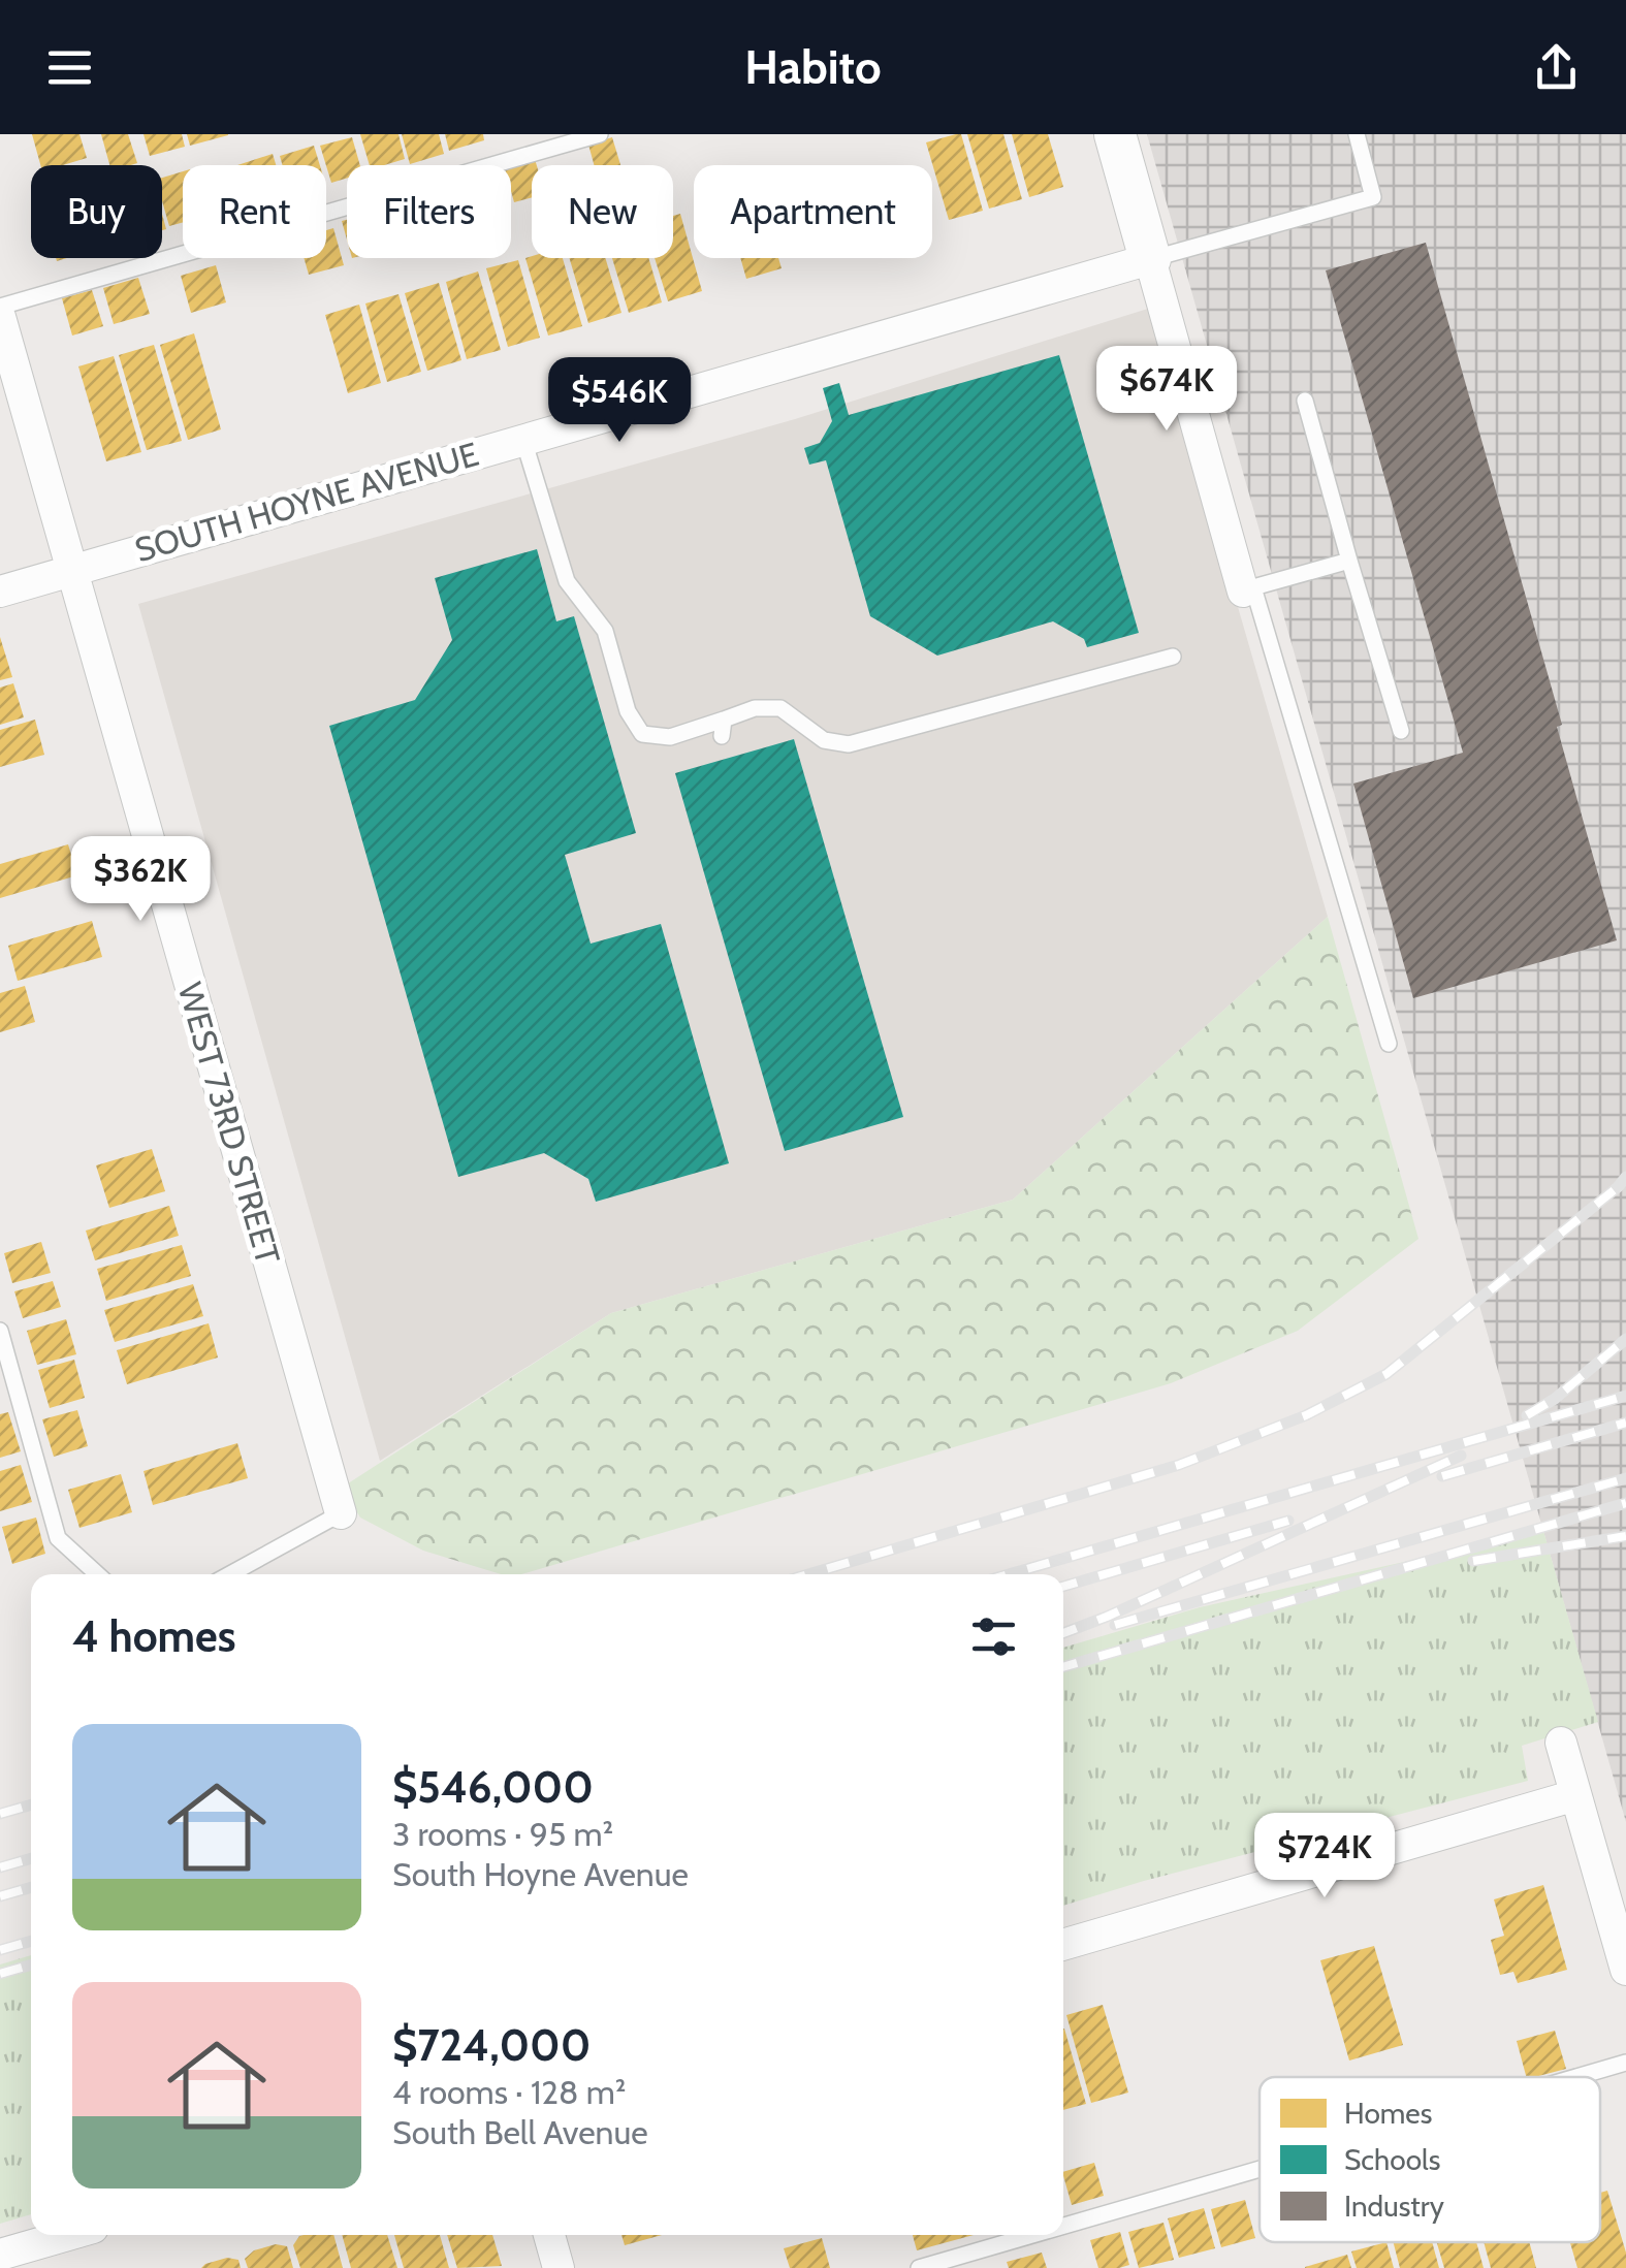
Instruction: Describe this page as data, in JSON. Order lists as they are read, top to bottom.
{
  "streets": {
    "street": ["SOUTH HOYNE AVENUE", "WEST 73RD STREET"]
  },
  "crossings": [
    ["SOUTH HOYNE AVENUE", "WEST 73RD STREET"]
  ],
  "legend": ["Homes", "Schools", "Industry"],
  "page": {
    "header": "Habito",
    "chip": [
      "Buy",
      "Rent",
      "Filters",
      "New",
      "Apartment"
    ],
    "price": [
      "$674K",
      "$546K",
      "$362K",
      "$724K"
    ],
    "heading": "4 homes",
    "list": [
      {
        "name": "$546,000",
        "note": "3 rooms · 95 m² · South Hoyne Avenue"
      },
      {
        "name": "$724,000",
        "note": "4 rooms · 128 m² · South Bell Avenue"
      }
    ]
  }
}
